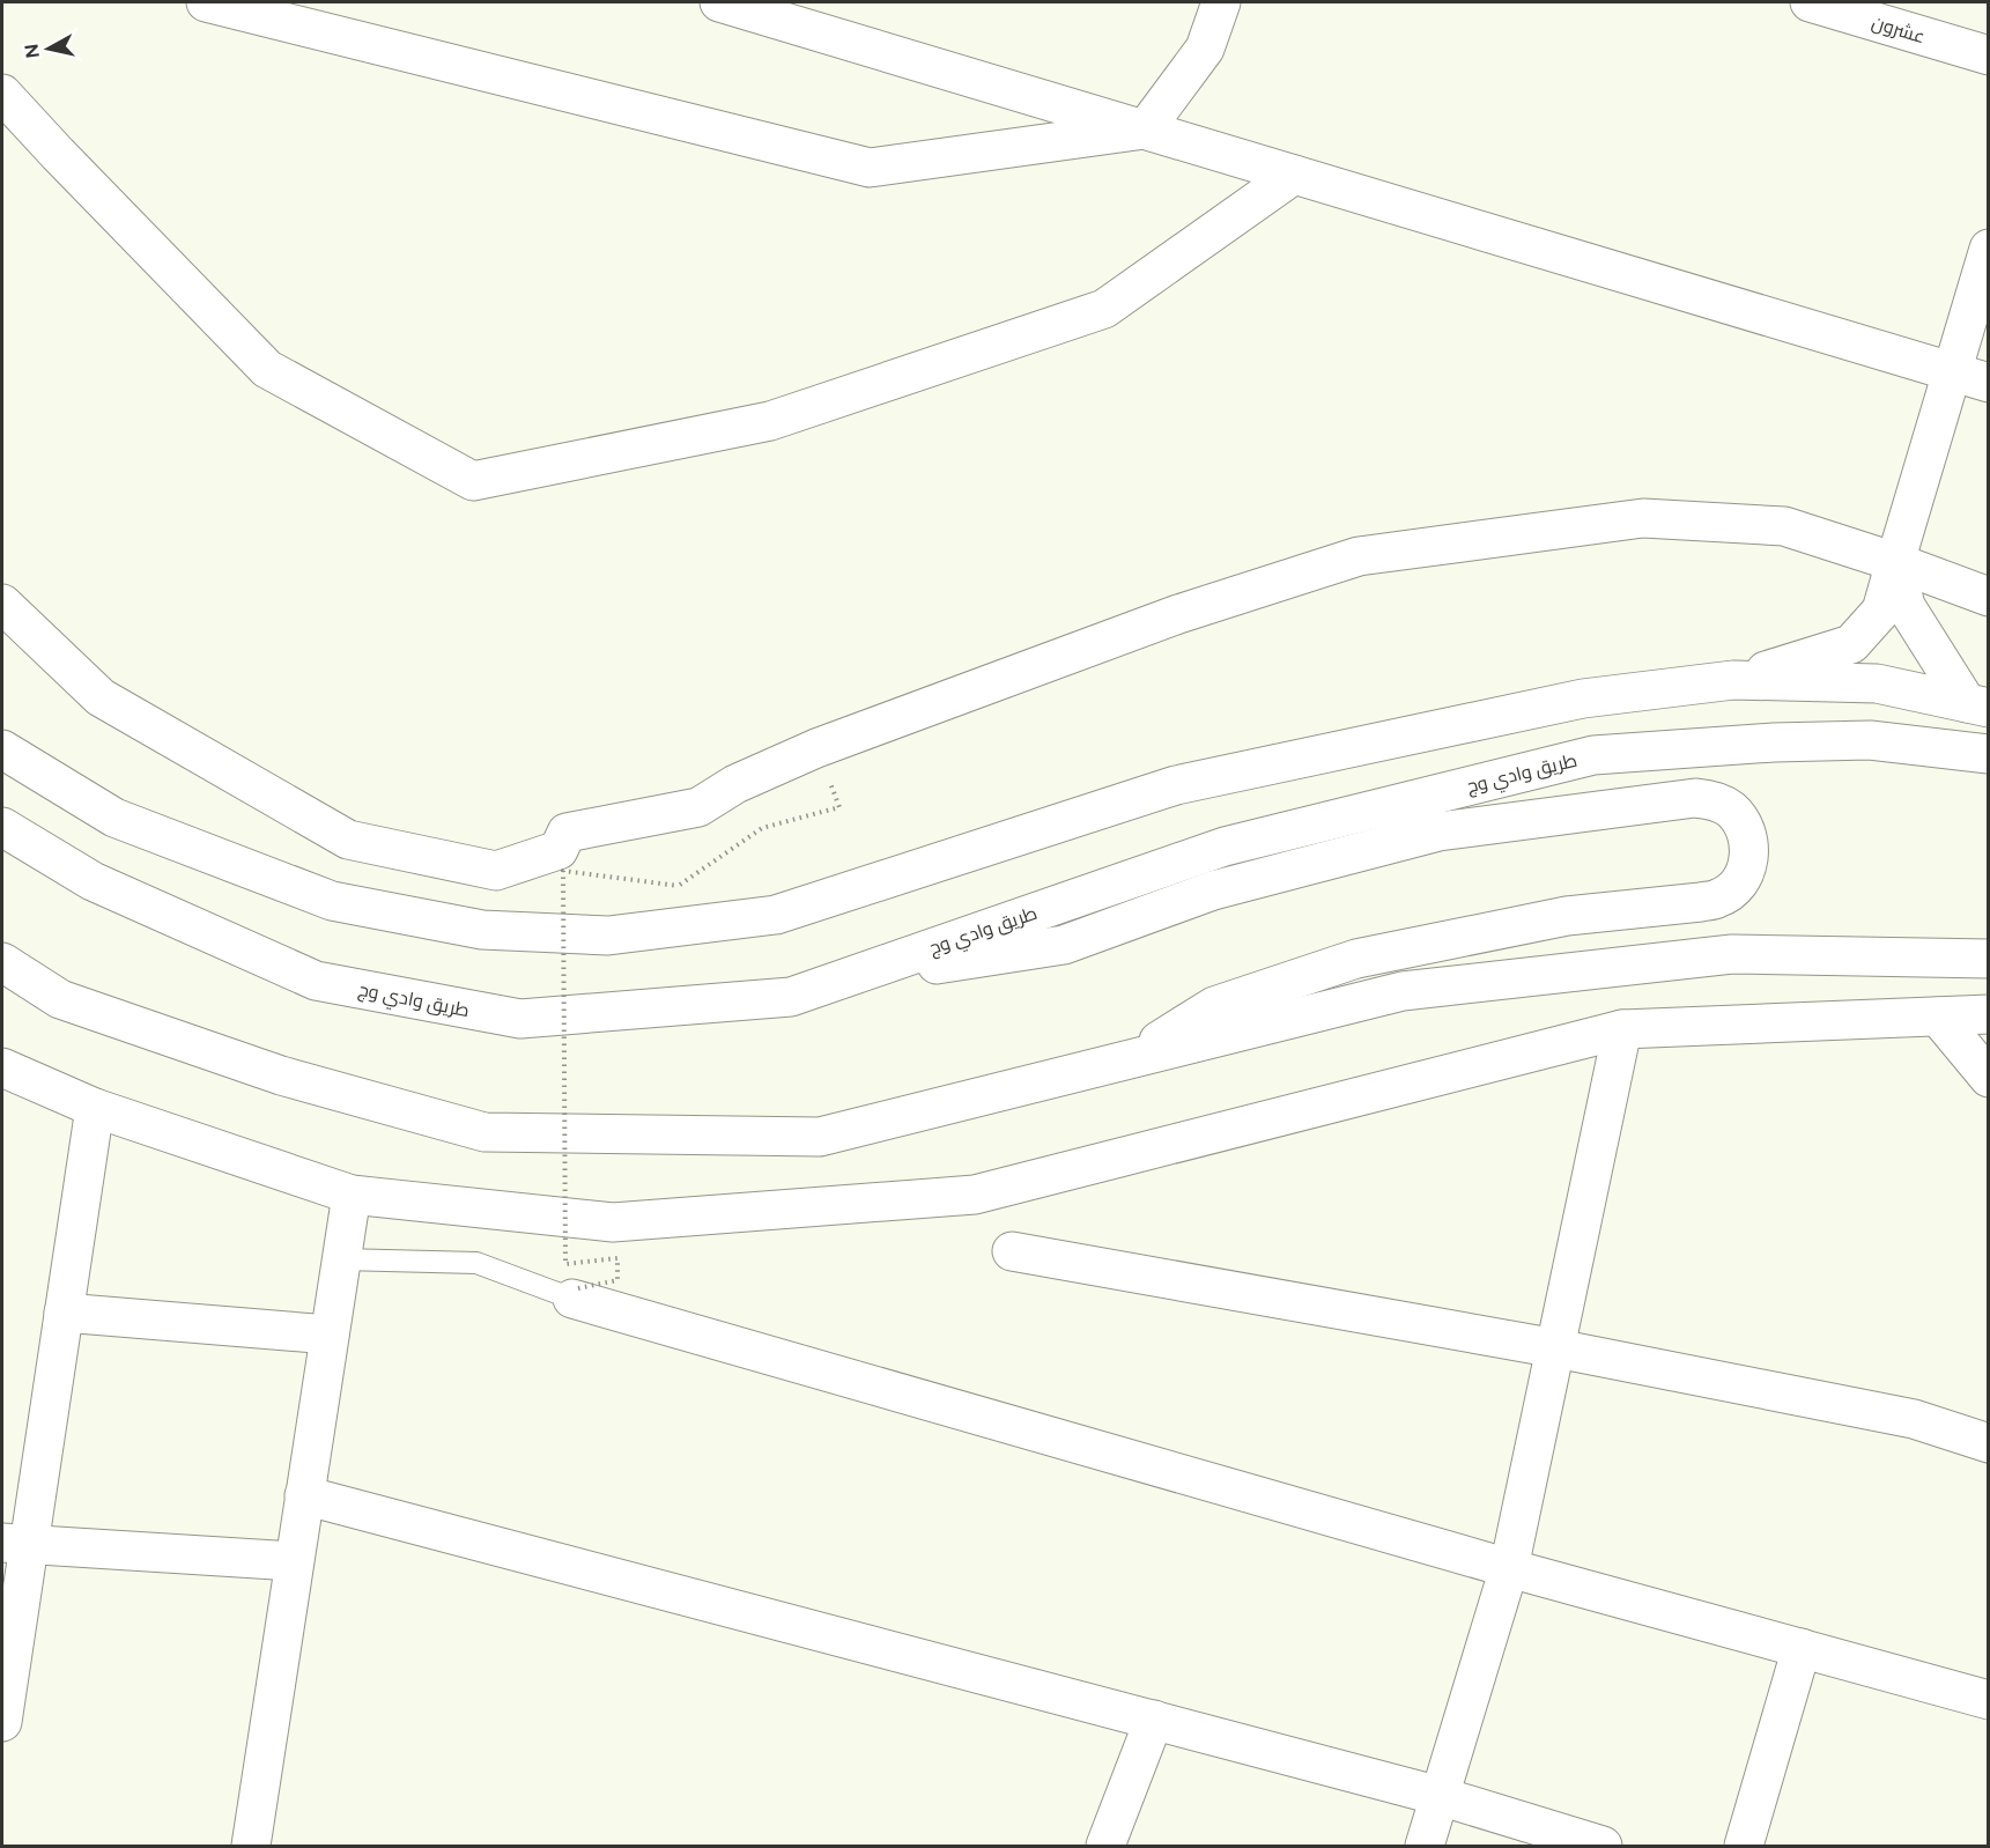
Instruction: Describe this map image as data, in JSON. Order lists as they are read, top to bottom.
{
  "streets": {
    "street": ["عشرون", "طريق وادي وج"]
  },
  "north": "left"
}
